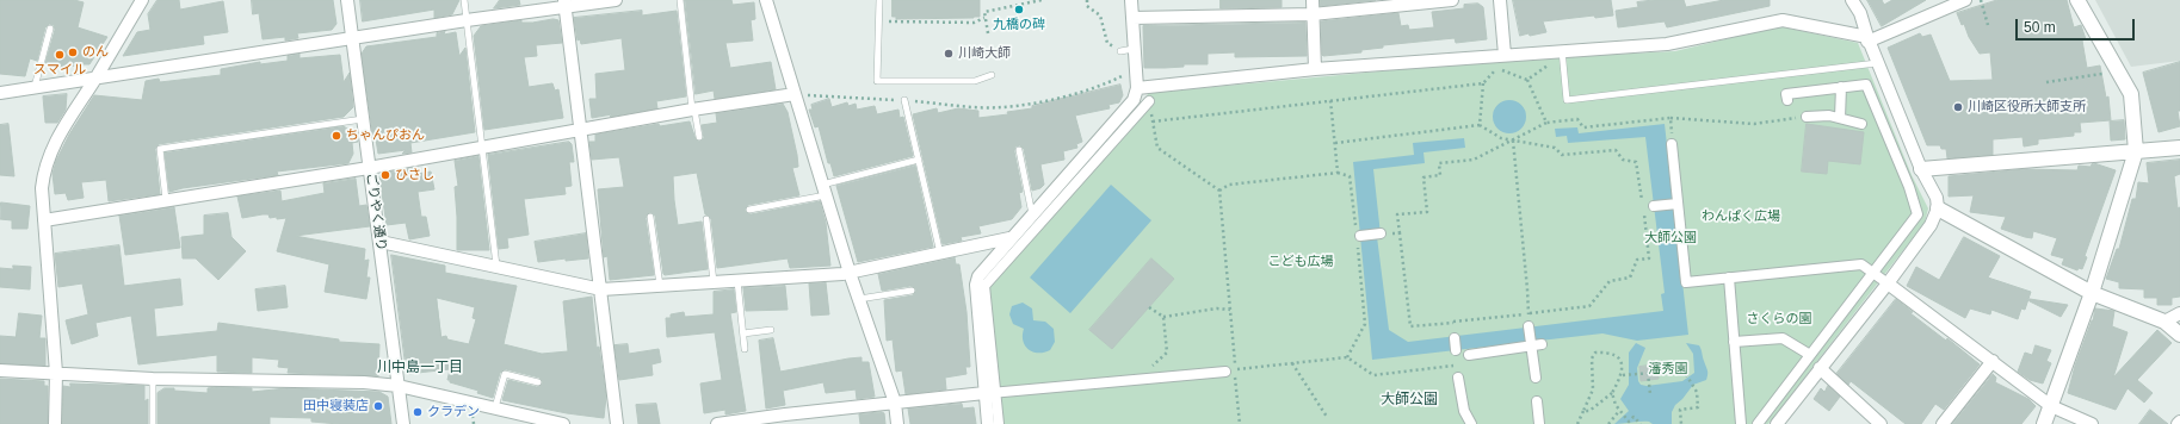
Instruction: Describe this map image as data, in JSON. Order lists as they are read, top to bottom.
{
  "streets": {
    "street": ["ごりやく通り"]
  },
  "districts": ["川中島一丁目", "大師公園"],
  "parks": [
    "わんぱく広場",
    "大師公園",
    "こども広場",
    "さくらの園",
    "瀋秀園"
  ],
  "places": [
    "九橋の碑",
    "のん",
    "川崎大師",
    "スマイル",
    "川崎区役所大師支所",
    "ちゃんぴおん",
    "ひさし",
    "田中寝装店",
    "クラデン"
  ],
  "scale_bar": "50 m"
}
